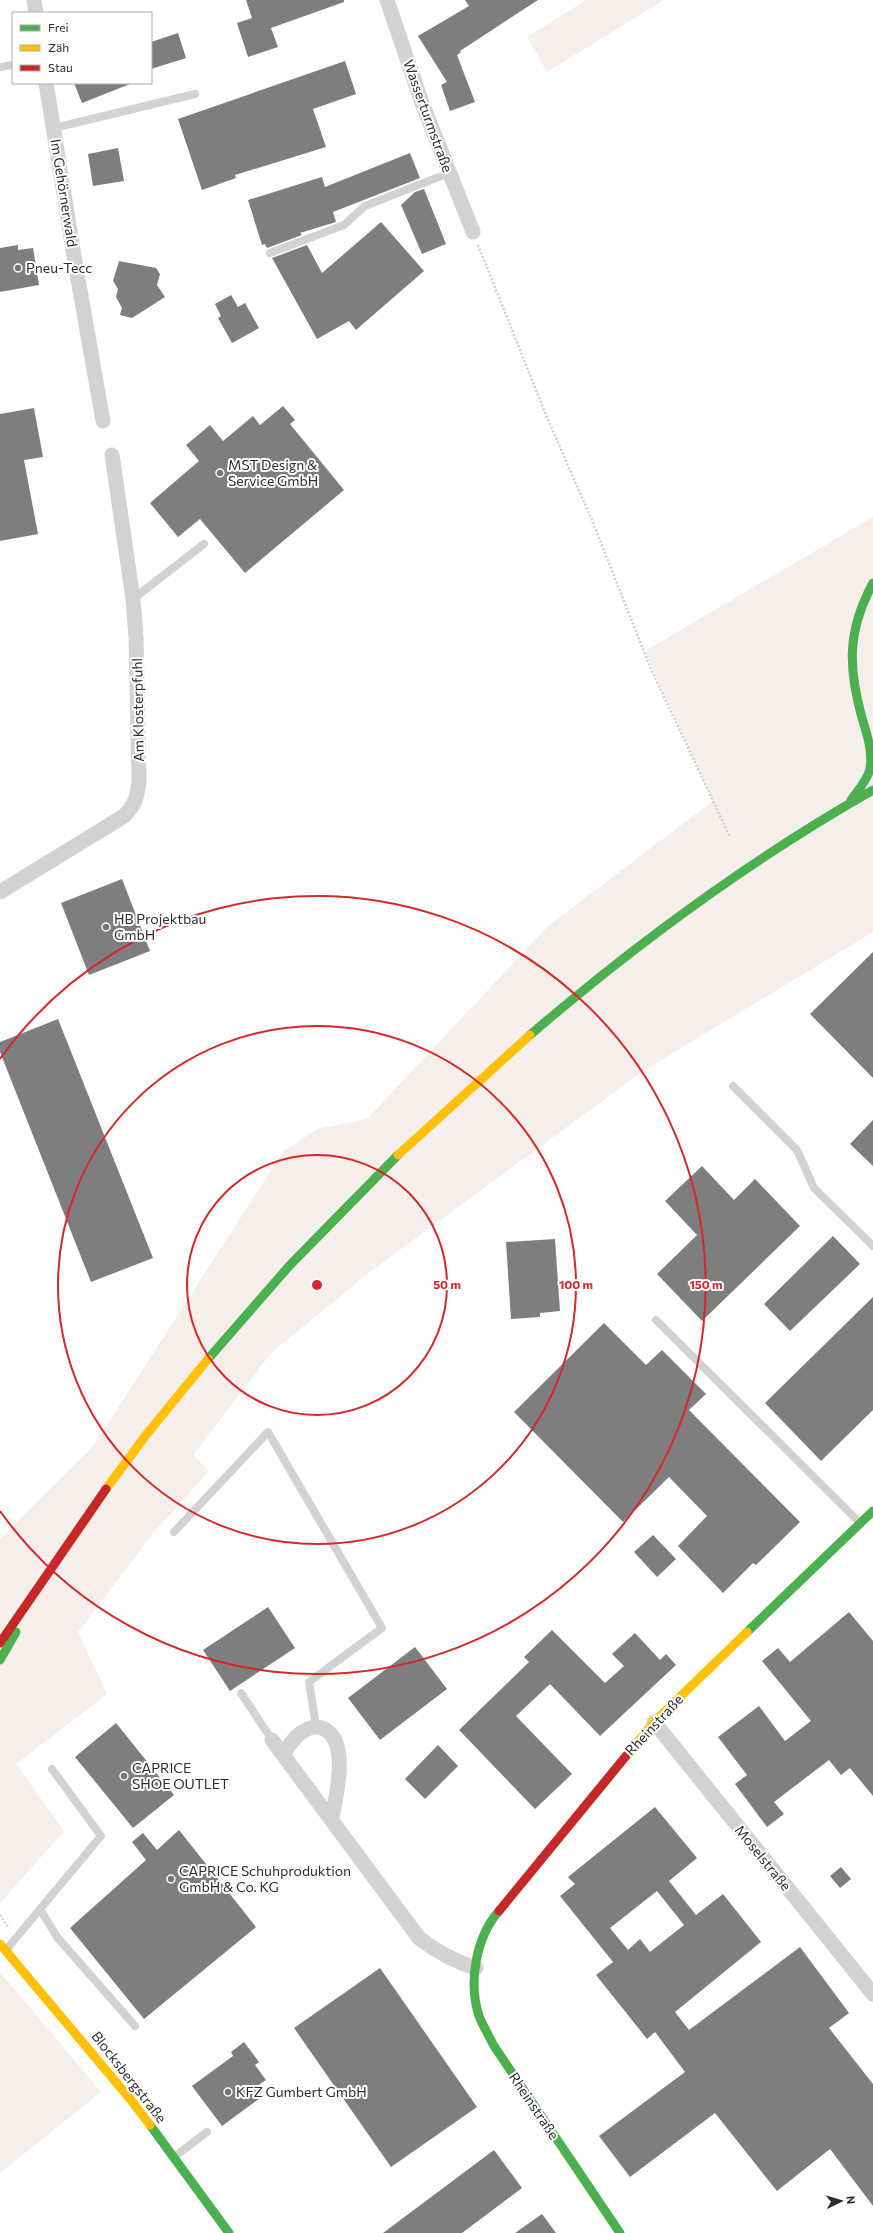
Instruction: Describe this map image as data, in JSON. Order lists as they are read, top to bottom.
{
  "streets": {
    "main road": ["Rheinstraße", "Blocksbergstraße"],
    "street": [
      "Wasserturmstraße",
      "Im Gehörnerwald",
      "Am Klosterpfuhl",
      "Moselstraße"
    ]
  },
  "crossings": [
    ["Rheinstraße", "Moselstraße"]
  ],
  "places": [
    "Pneu-Tecc",
    "MST Design & Service GmbH",
    "HB Projektbau GmbH",
    "CAPRICE SHOE OUTLET",
    "CAPRICE Schuhproduktion GmbH & Co. KG",
    "KFZ Gumbert GmbH"
  ],
  "legend": ["Frei", "Zäh", "Stau"],
  "north": "right",
  "rings": ["50 m", "100 m", "150 m"]
}
